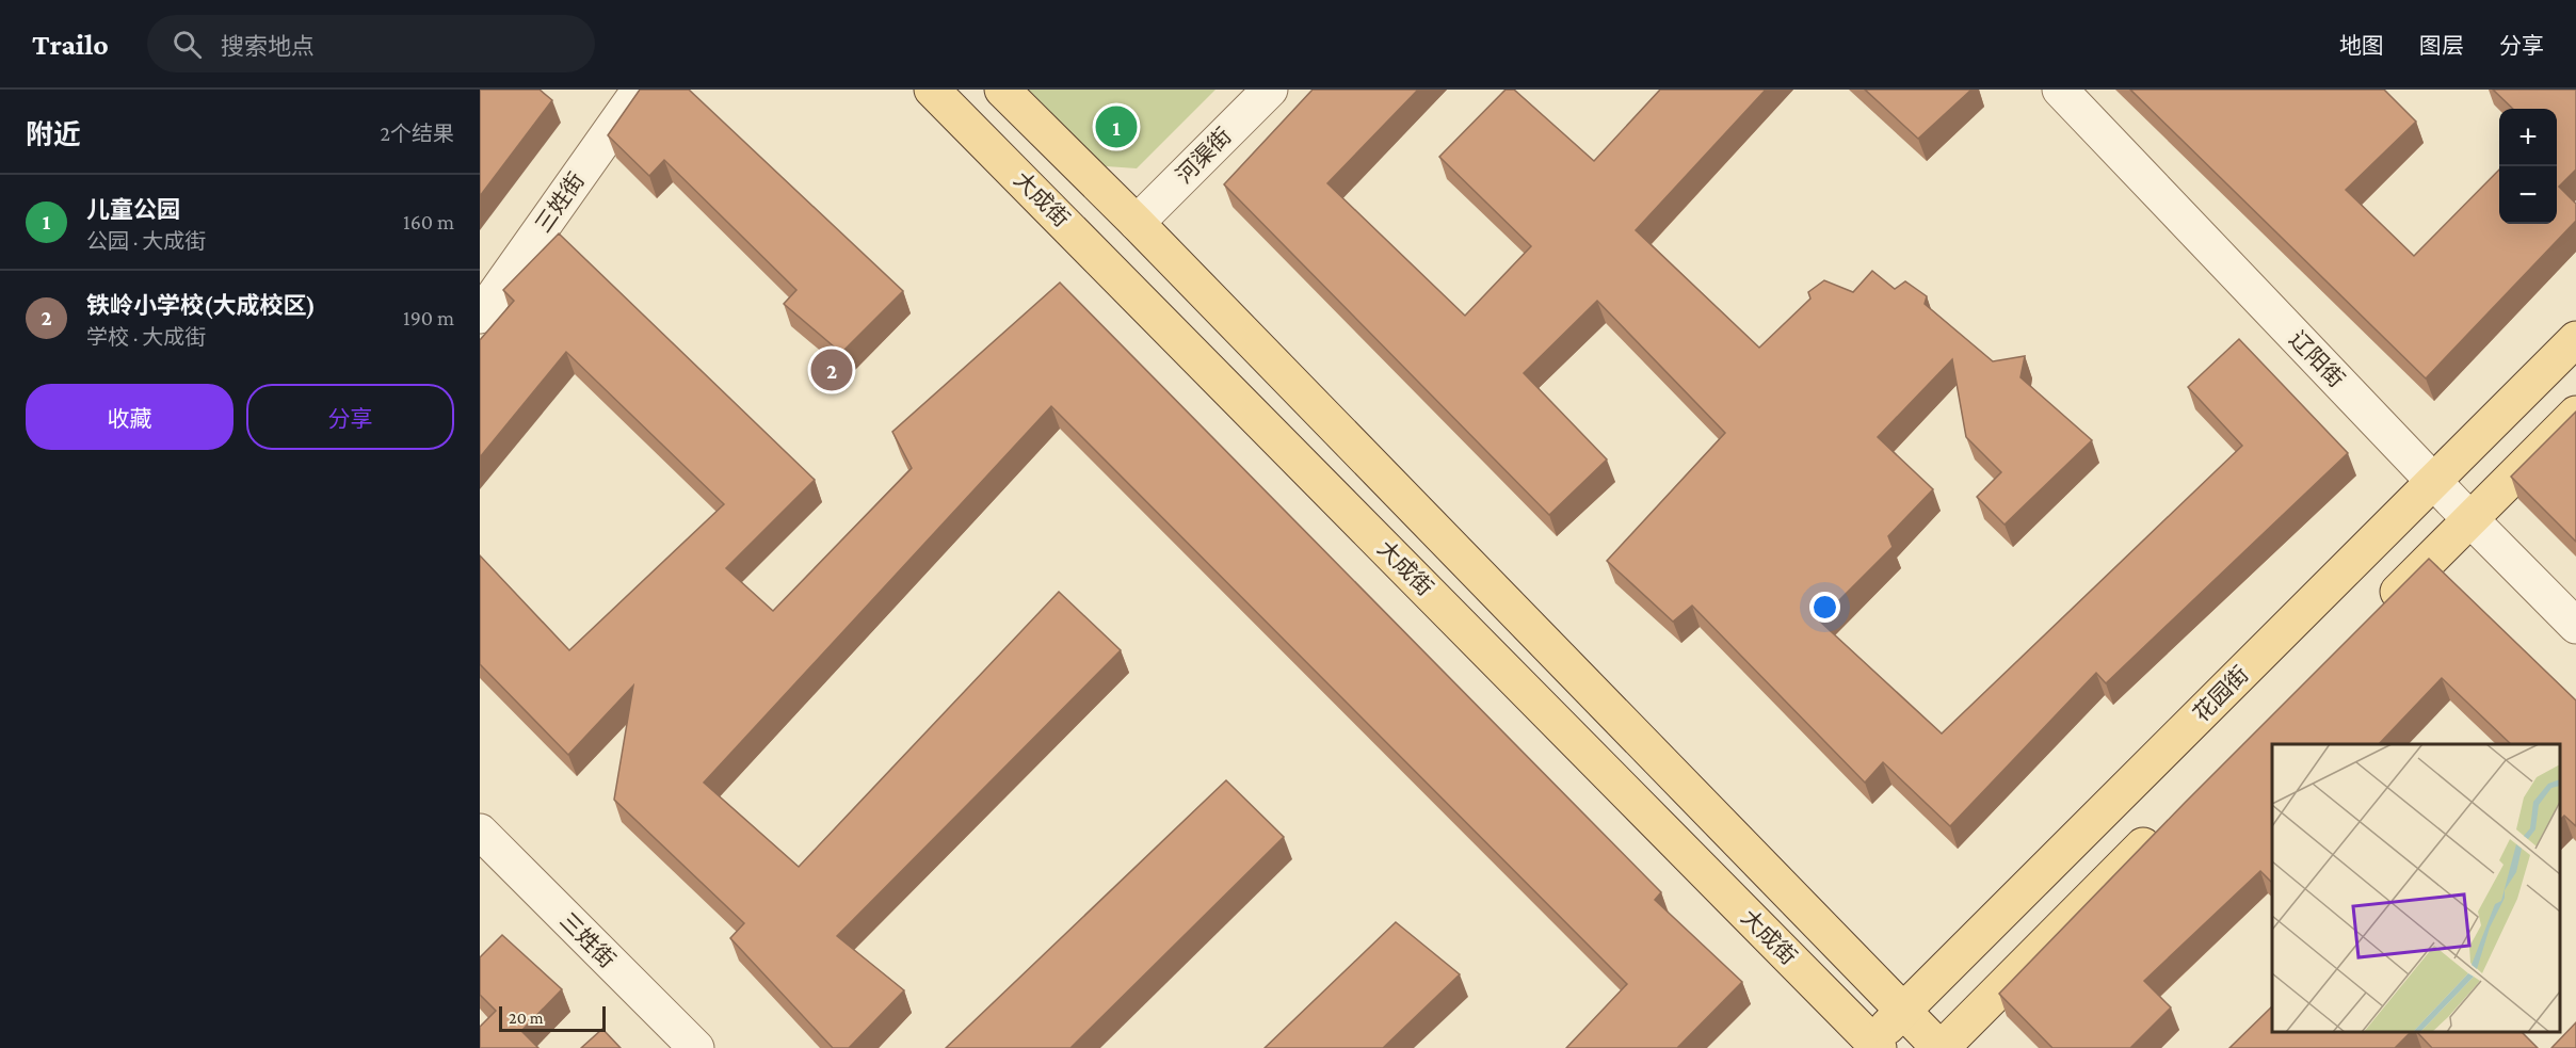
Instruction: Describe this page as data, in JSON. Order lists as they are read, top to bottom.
{
  "streets": {
    "main road": ["大成街", "花园街"],
    "street": ["河渠街", "三姓街", "辽阳街"]
  },
  "crossings": [
    ["河渠街", "大成街"],
    ["大成街", "花园街"],
    ["辽阳街", "花园街"]
  ],
  "scale_bar": "20 m",
  "page": {
    "header": "Trailo",
    "search": "搜索地点",
    "nav": ["地图", "图层", "分享"],
    "heading": ["附近", "2个结果"],
    "pins": ["1", "2"],
    "map_buttons": ["+", "−"],
    "list": [
      {
        "mark": "1",
        "name": "儿童公园",
        "note": "公园 · 大成街",
        "value": "160 m"
      },
      {
        "mark": "2",
        "name": "铁岭小学校(大成校区)",
        "note": "学校 · 大成街",
        "value": "190 m"
      }
    ],
    "buttons": ["收藏", "分享"],
    "scale": "20 m"
  }
}
